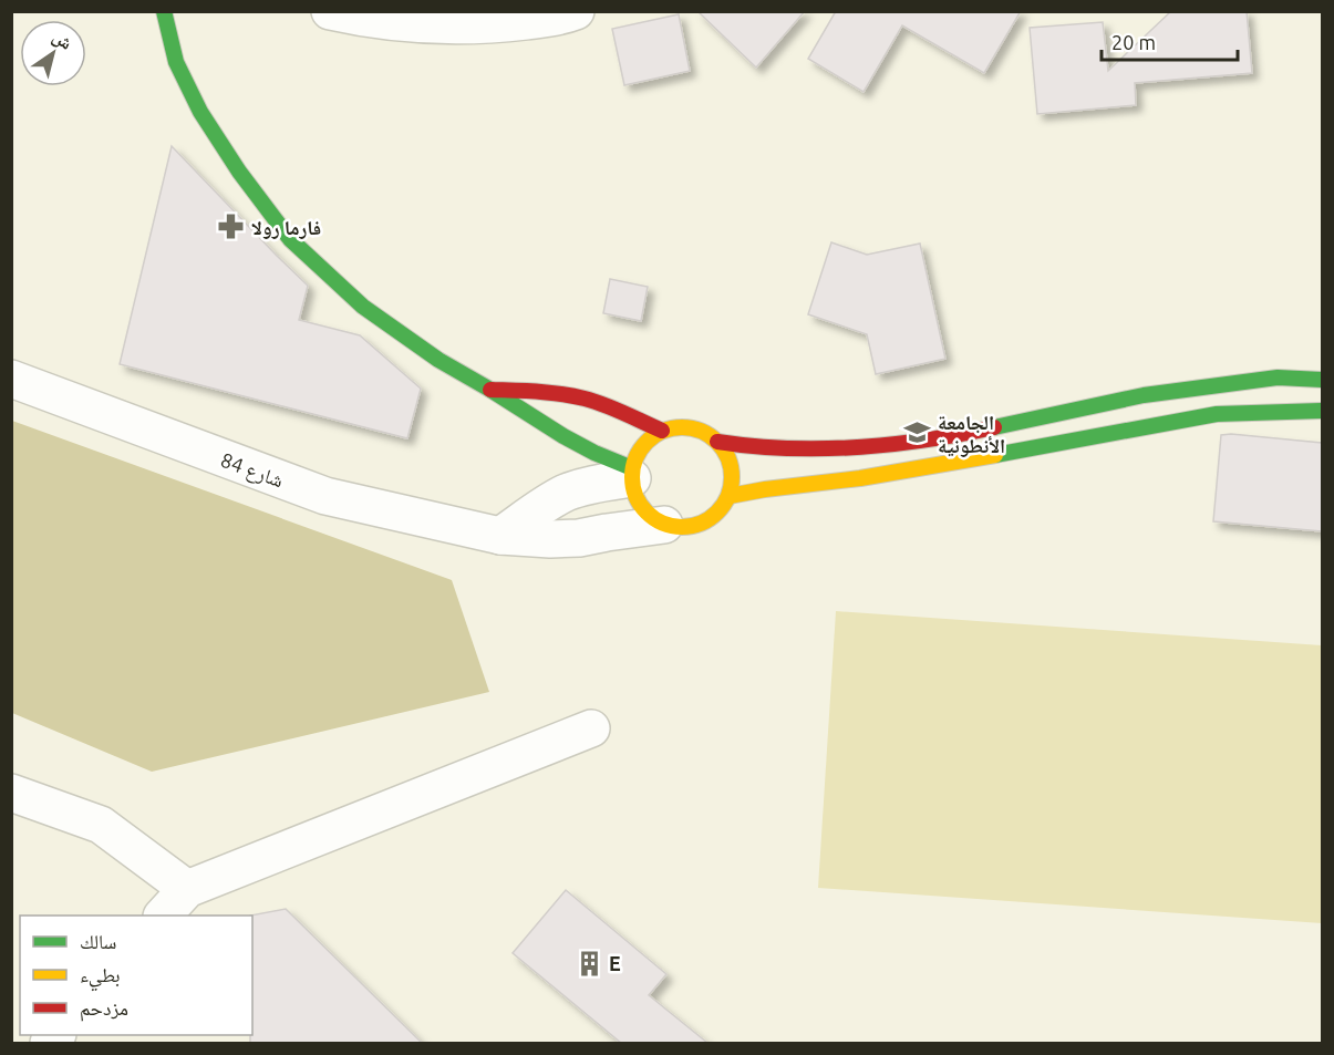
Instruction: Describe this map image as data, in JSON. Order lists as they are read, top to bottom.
{
  "streets": {
    "street": ["شارع 84"]
  },
  "places": {
    "pharmacy": ["فارما رولا"],
    "school or university": ["الجامعة الأنطونية"],
    "building": ["E"]
  },
  "legend": ["سالك", "بطيء", "مزدحم"],
  "scale_bar": "20 m",
  "north": "top right"
}
